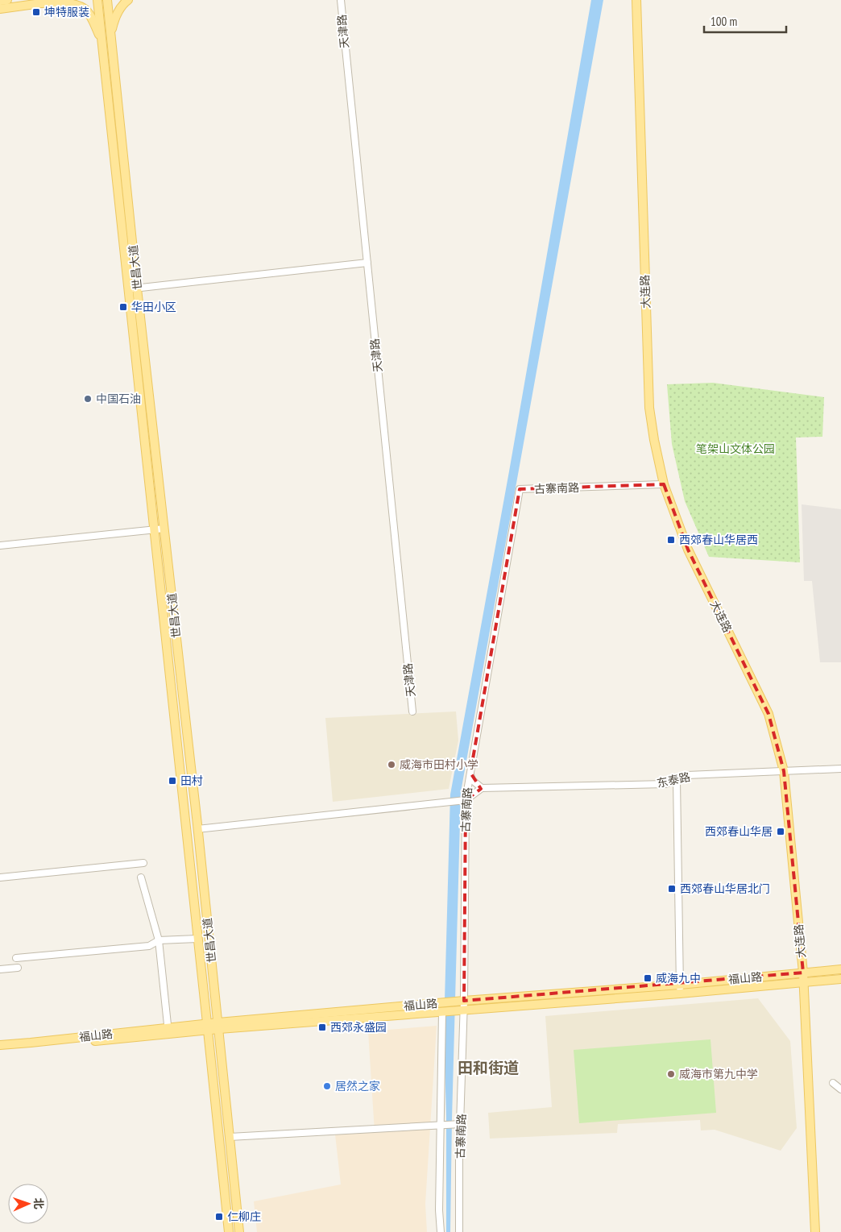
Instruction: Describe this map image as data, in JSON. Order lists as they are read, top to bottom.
{
  "streets": {
    "main road": ["世昌大道", "大连路", "福山路"],
    "street": ["天津路", "古寨南路", "东泰路"]
  },
  "crossings": [
    ["世昌大道", "福山路"],
    ["大连路", "古寨南路"],
    ["大连路", "东泰路"],
    ["大连路", "福山路"],
    ["古寨南路", "福山路"]
  ],
  "districts": ["田和街道"],
  "parks": ["笔架山文体公园"],
  "places": {
    "transit": [
      "坤特服装",
      "华田小区",
      "西郊春山华居西",
      "田村",
      "西郊春山华居",
      "西郊春山华居北门",
      "威海九中",
      "西郊永盛园",
      "仁柳庄"
    ],
    "other": [
      "中国石油",
      "威海市田村小学",
      "威海市第九中学",
      "居然之家"
    ]
  },
  "scale_bar": "100 m",
  "north": "right"
}
